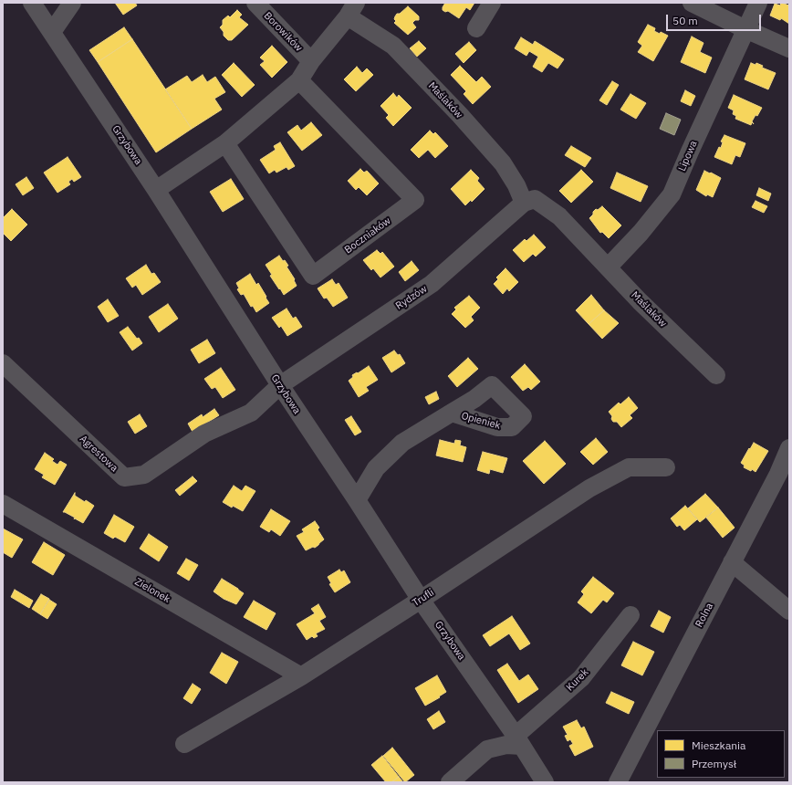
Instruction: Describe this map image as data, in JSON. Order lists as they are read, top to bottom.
{
  "streets": {
    "street": [
      "Borowików",
      "Maślaków",
      "Grzybowa",
      "Lipowa",
      "Boczniaków",
      "Rydzów",
      "Opieniek",
      "Agrestowa",
      "Zielonek",
      "Trufli",
      "Rolna",
      "Kurek"
    ]
  },
  "crossings": [
    ["Maślaków", "Lipowa"],
    ["Maślaków", "Rydzów"],
    ["Grzybowa", "Rydzów"],
    ["Grzybowa", "Opieniek"],
    ["Grzybowa", "Agrestowa"],
    ["Grzybowa", "Trufli"],
    ["Grzybowa", "Kurek"],
    ["Rydzów", "Agrestowa"],
    ["Zielonek", "Trufli"]
  ],
  "legend": ["Mieszkania", "Przemysł"],
  "scale_bar": "50 m"
}
